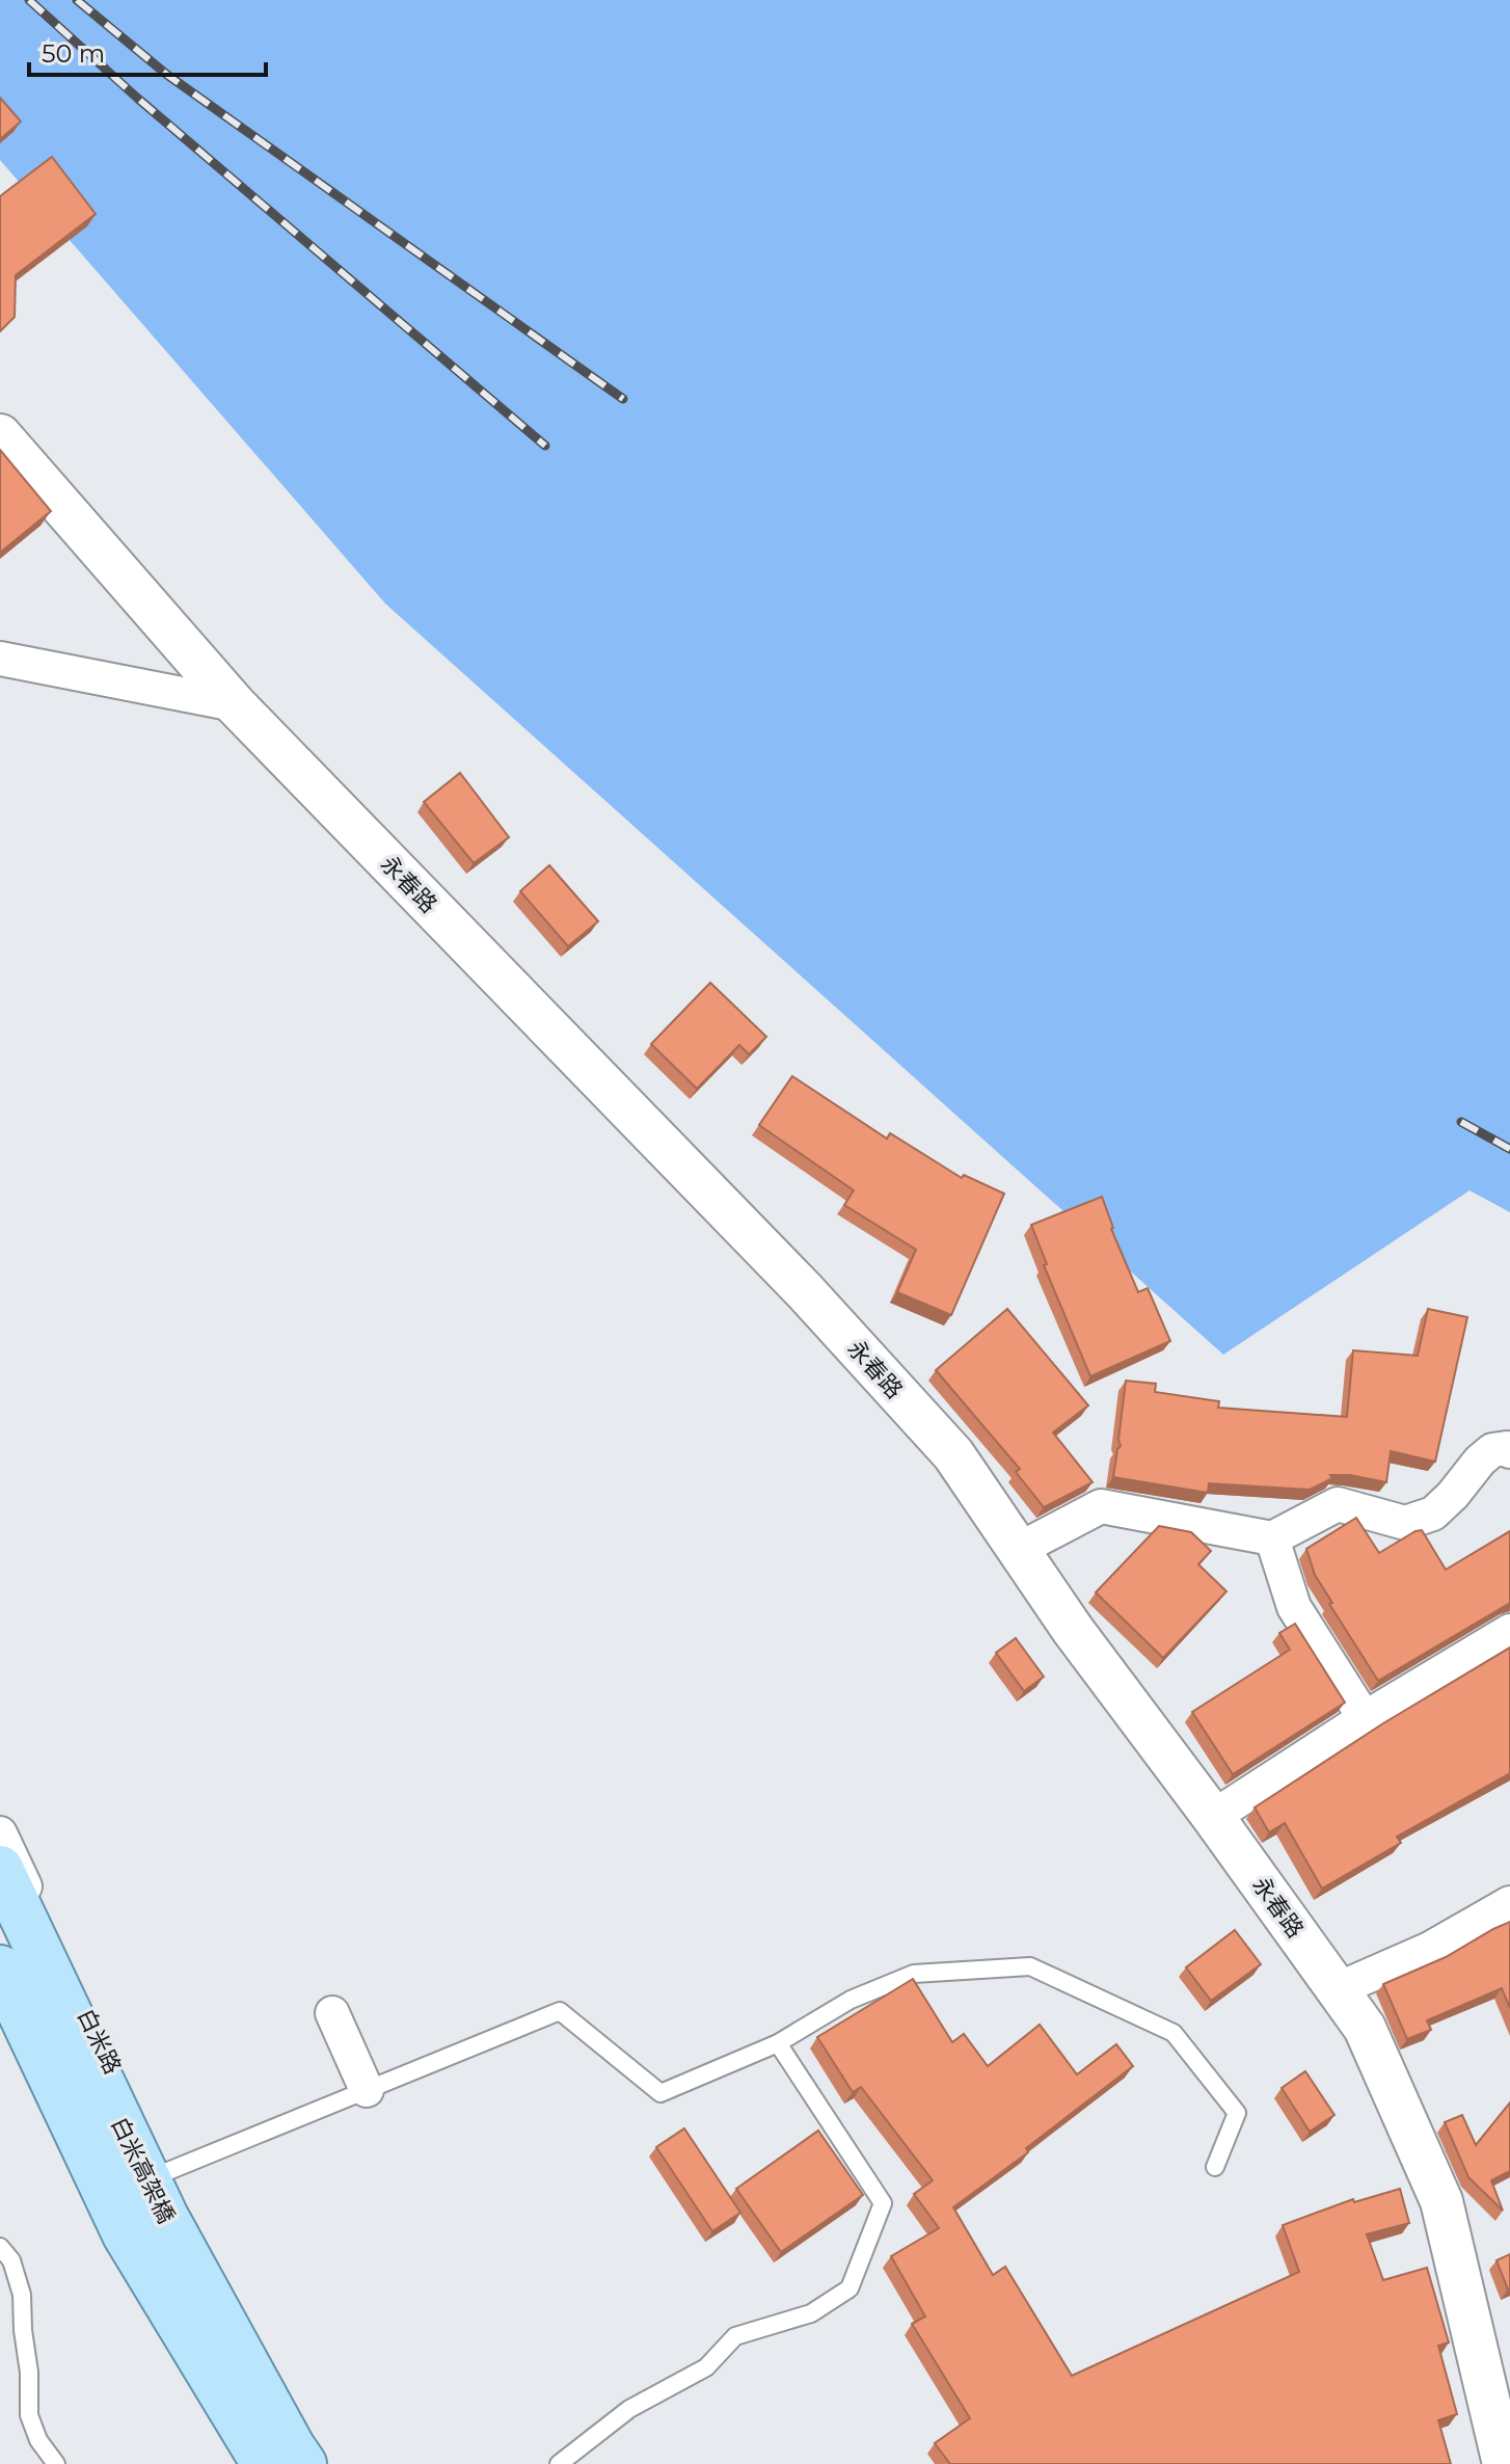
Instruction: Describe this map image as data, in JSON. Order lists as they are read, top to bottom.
{
  "streets": {
    "main road": ["白米高架橋"],
    "street": ["永春路", "白米路"]
  },
  "scale_bar": "50 m"
}
